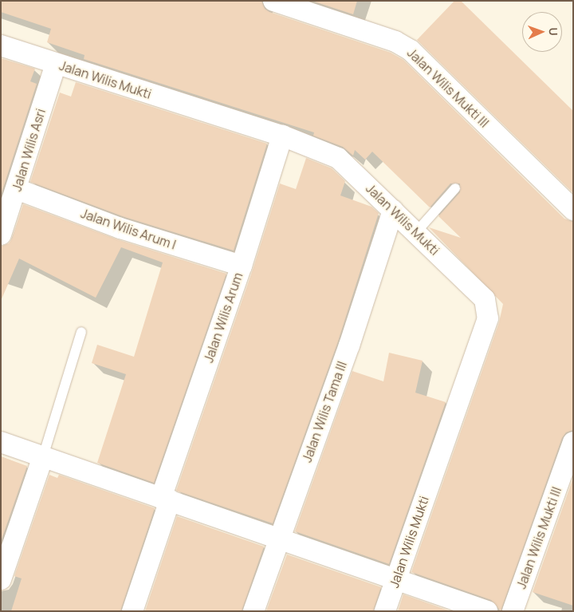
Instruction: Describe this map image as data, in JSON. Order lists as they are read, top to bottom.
{
  "streets": {
    "street": [
      "Jalan Wilis Mukti",
      "Jalan Wilis Mukti III",
      "Jalan Wilis Asri",
      "Jalan Wilis Arum I",
      "Jalan Wilis Arum",
      "Jalan Wilis Tama III"
    ]
  },
  "crossings": [
    ["Jalan Wilis Mukti", "Jalan Wilis Asri"],
    ["Jalan Wilis Mukti", "Jalan Wilis Arum"],
    ["Jalan Wilis Mukti", "Jalan Wilis Tama III"],
    ["Jalan Wilis Asri", "Jalan Wilis Arum I"],
    ["Jalan Wilis Arum I", "Jalan Wilis Arum"]
  ],
  "north": "right"
}
